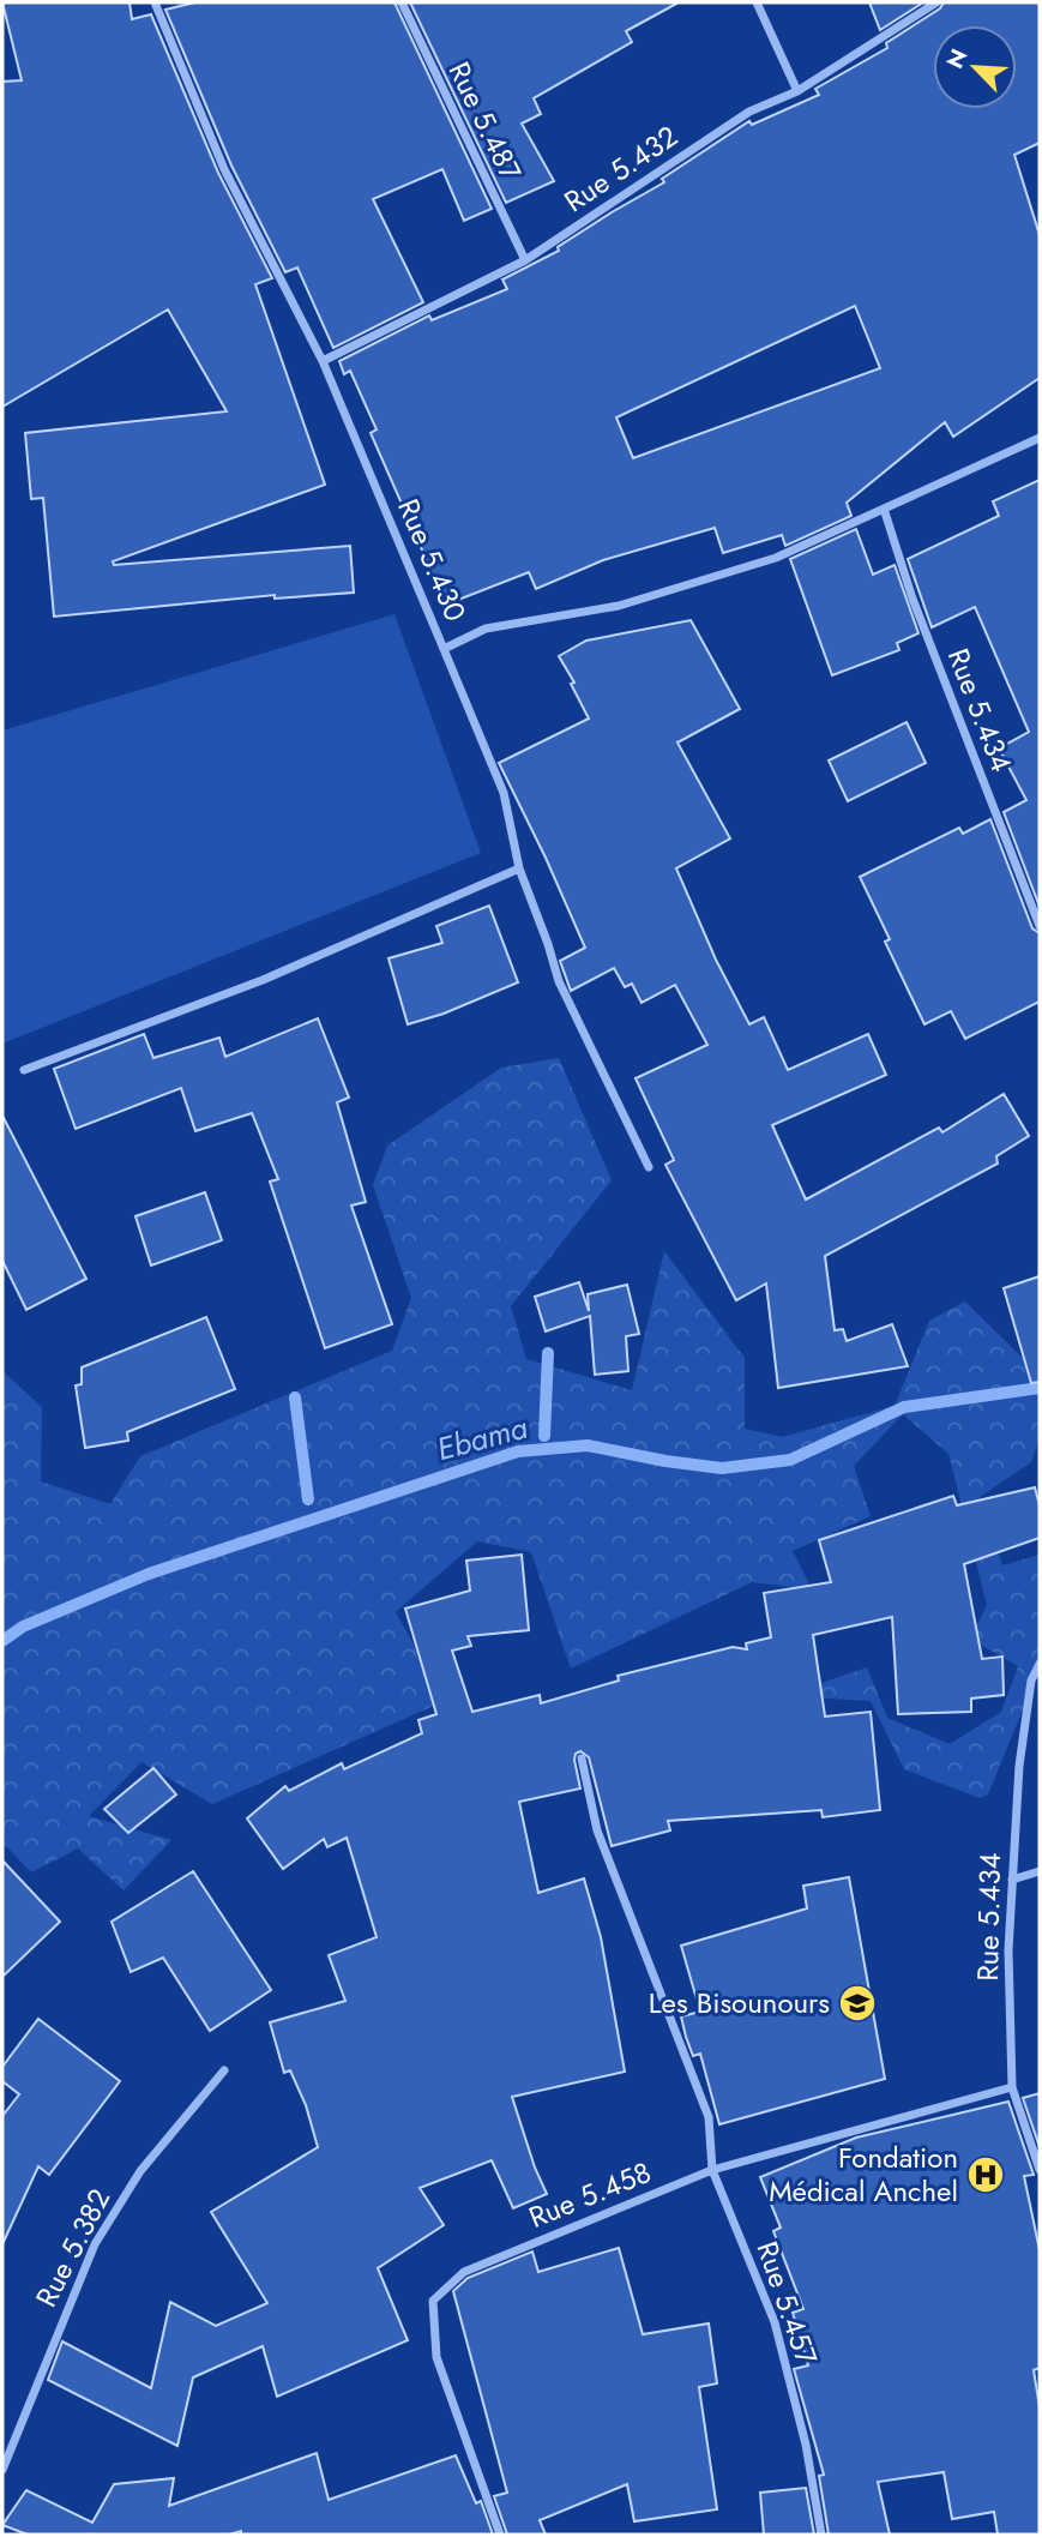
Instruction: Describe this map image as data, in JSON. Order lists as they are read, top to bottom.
{
  "streets": {
    "street": [
      "Rue 5.487",
      "Rue 5.432",
      "Rue 5.430",
      "Rue 5.434",
      "Rue 5.458",
      "Rue 5.382",
      "Rue 5.457"
    ]
  },
  "crossings": [
    ["Rue 5.487", "Rue 5.432"],
    ["Rue 5.432", "Rue 5.430"],
    ["Rue 5.430", "Rue 5.434"],
    ["Rue 5.434", "Rue 5.458"],
    ["Rue 5.458", "Rue 5.457"]
  ],
  "water": ["Ebama"],
  "places": {
    "school or university": ["Les Bisounours"],
    "hospital": ["Fondation Médical Anchel"]
  },
  "north": "top left"
}
